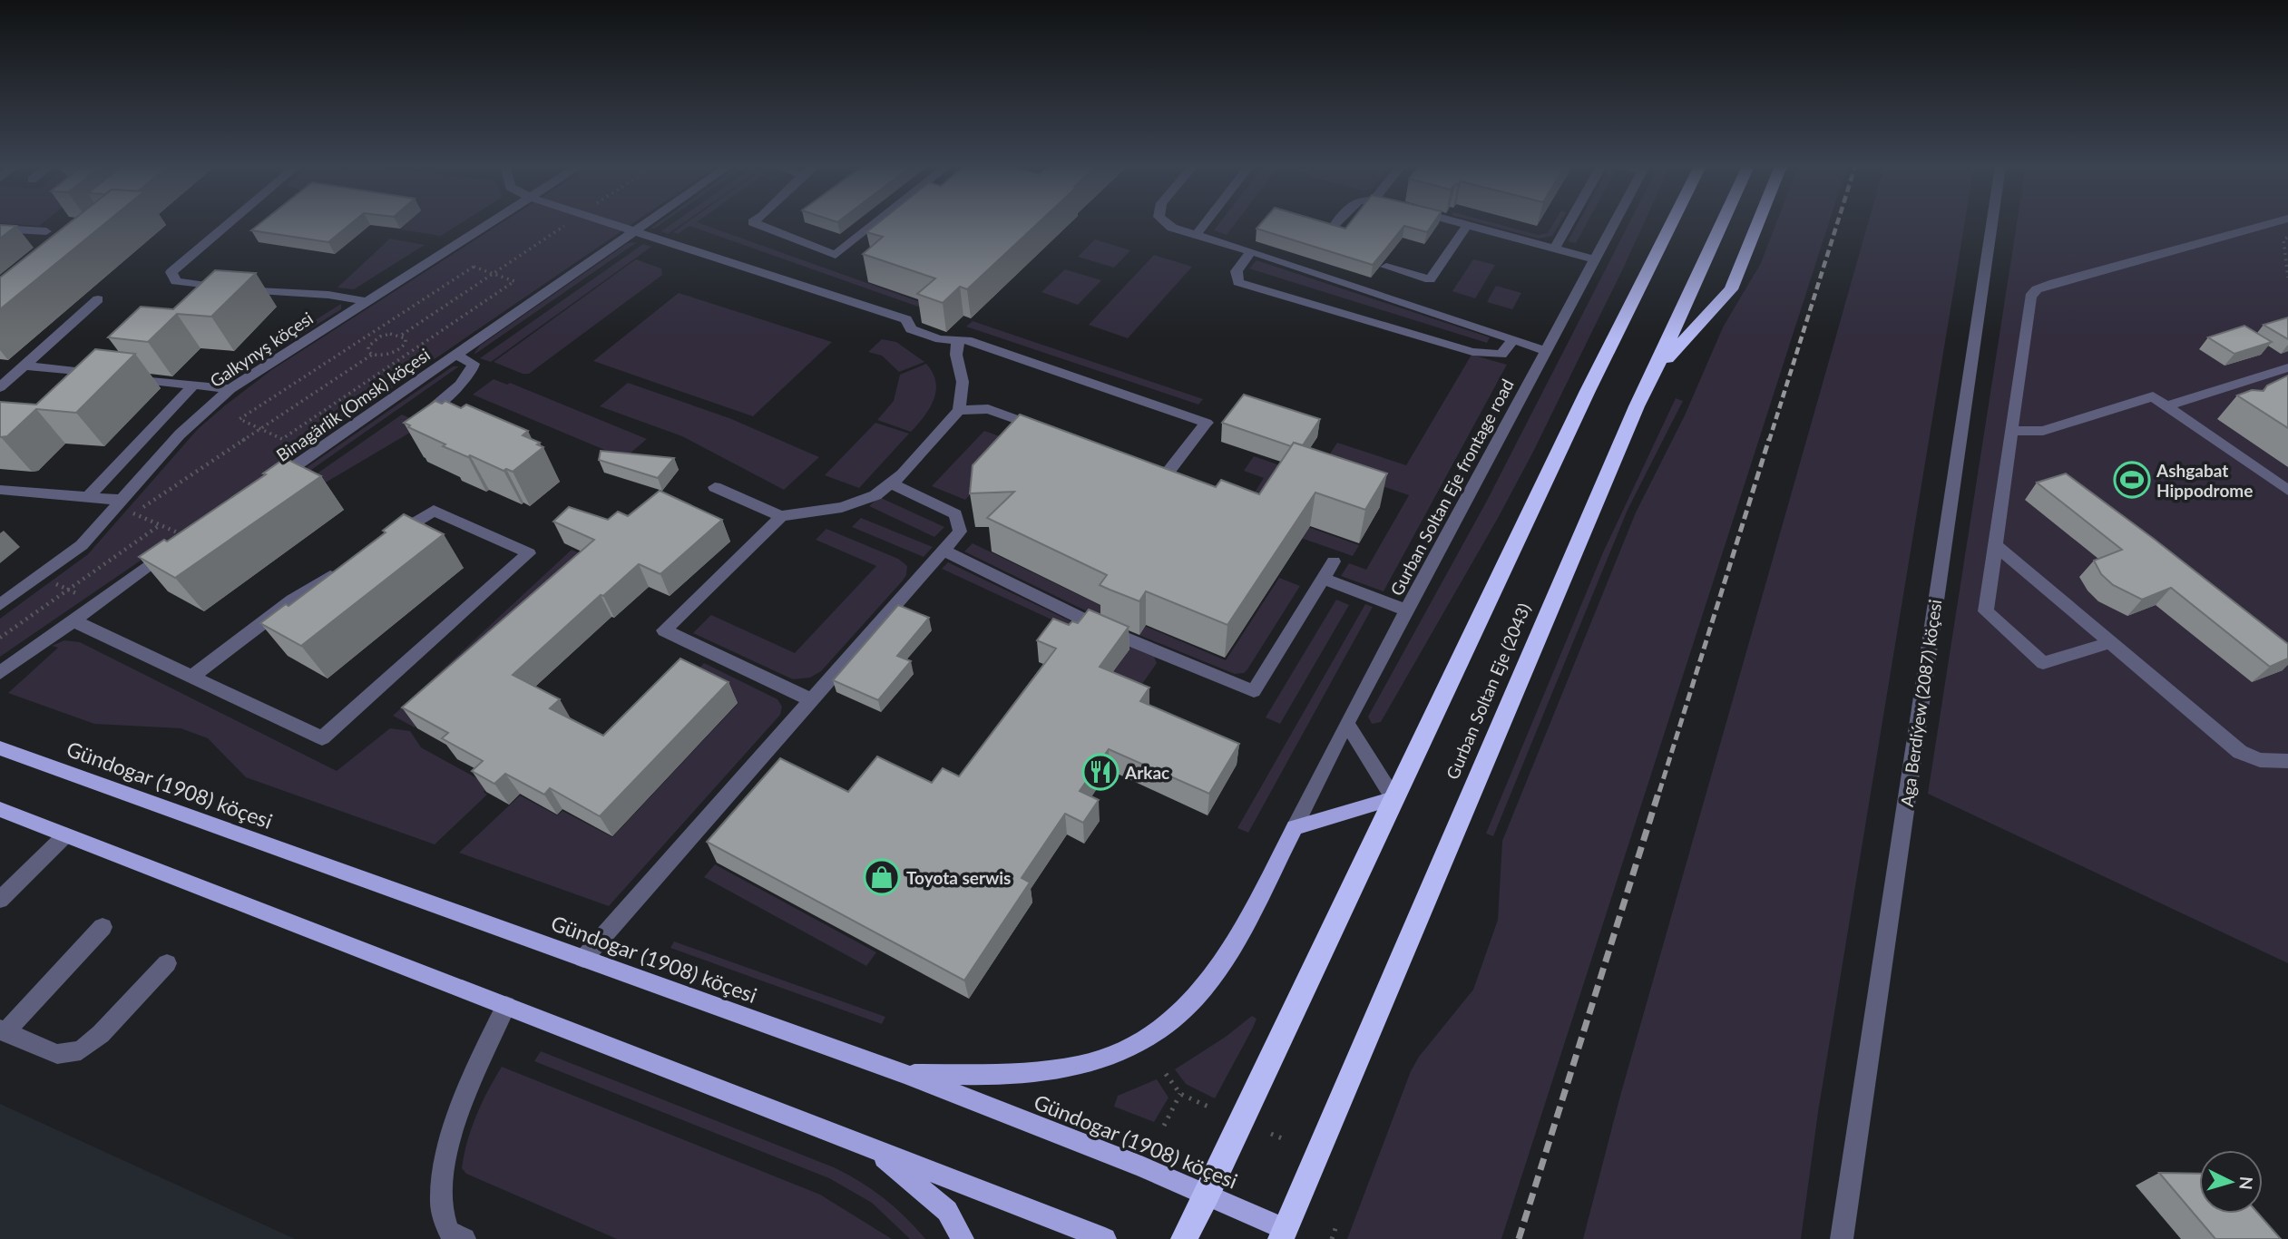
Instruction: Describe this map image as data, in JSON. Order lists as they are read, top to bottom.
{
  "streets": {
    "highway": ["Gurban Soltan Eje (2043)"],
    "main road": ["Gündogar (1908) köçesi"],
    "street": [
      "Galkynyş köçesi",
      "Binagärlik (Omsk) köçesi",
      "Gurban Soltan Eje frontage road",
      "Aga Berdiýew (2087) köçesi"
    ]
  },
  "crossings": [
    ["Gurban Soltan Eje (2043)", "Gündogar (1908) köçesi"]
  ],
  "places": {
    "sports": ["Ashgabat Hippodrome"],
    "restaurant": ["Arkac"],
    "shop": ["Toyota serwis"]
  },
  "north": "right"
}
